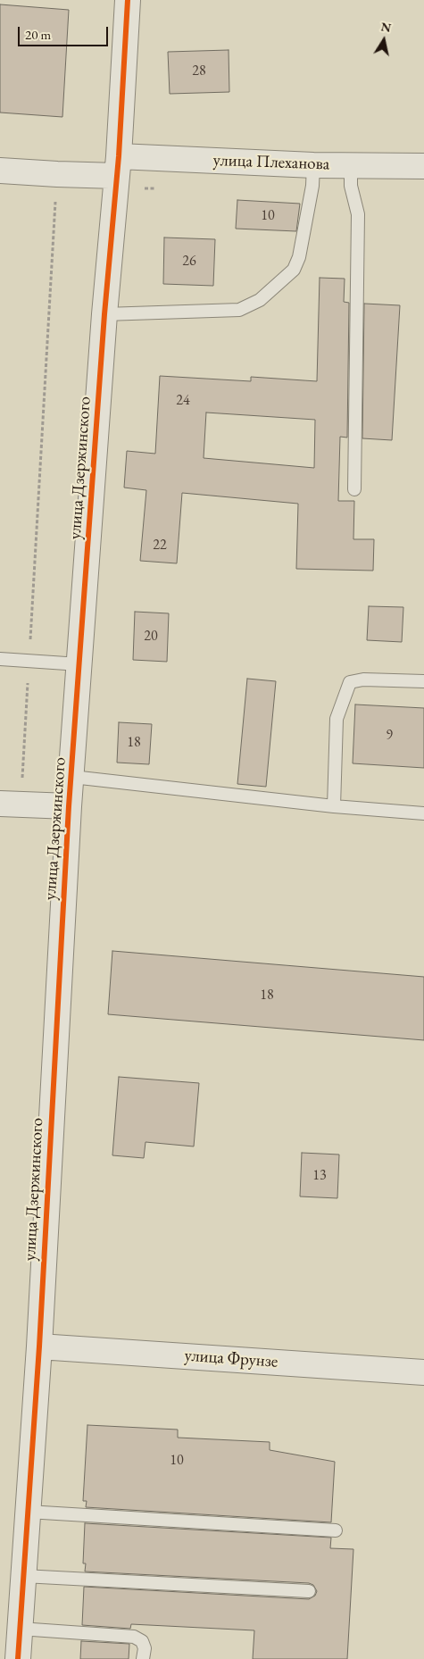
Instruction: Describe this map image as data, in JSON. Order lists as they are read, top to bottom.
{
  "streets": {
    "street": ["улица Плеханова", "улица Дзержинского", "улица Фрунзе"]
  },
  "crossings": [
    ["улица Плеханова", "улица Дзержинского"],
    ["улица Дзержинского", "улица Фрунзе"]
  ],
  "house_numbers": [
    "28",
    "10",
    "26",
    "24",
    "22",
    "20",
    "9",
    "18",
    "18",
    "13",
    "10"
  ],
  "scale_bar": "20 m",
  "north": "top"
}
